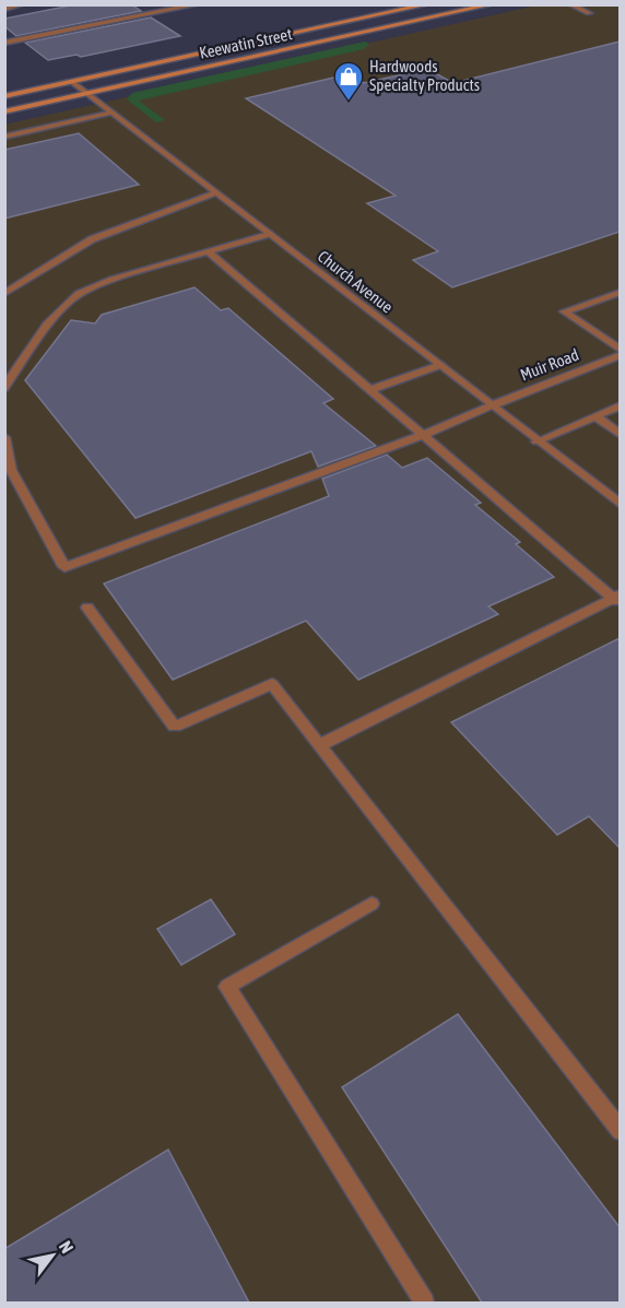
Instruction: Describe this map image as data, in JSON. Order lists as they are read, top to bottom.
{
  "streets": {
    "main road": ["Keewatin Street"],
    "street": ["Church Avenue", "Muir Road"]
  },
  "crossings": [
    ["Keewatin Street", "Church Avenue"],
    ["Church Avenue", "Muir Road"]
  ],
  "places": {
    "shop": ["Hardwoods Specialty Products"]
  },
  "north": "top right"
}
